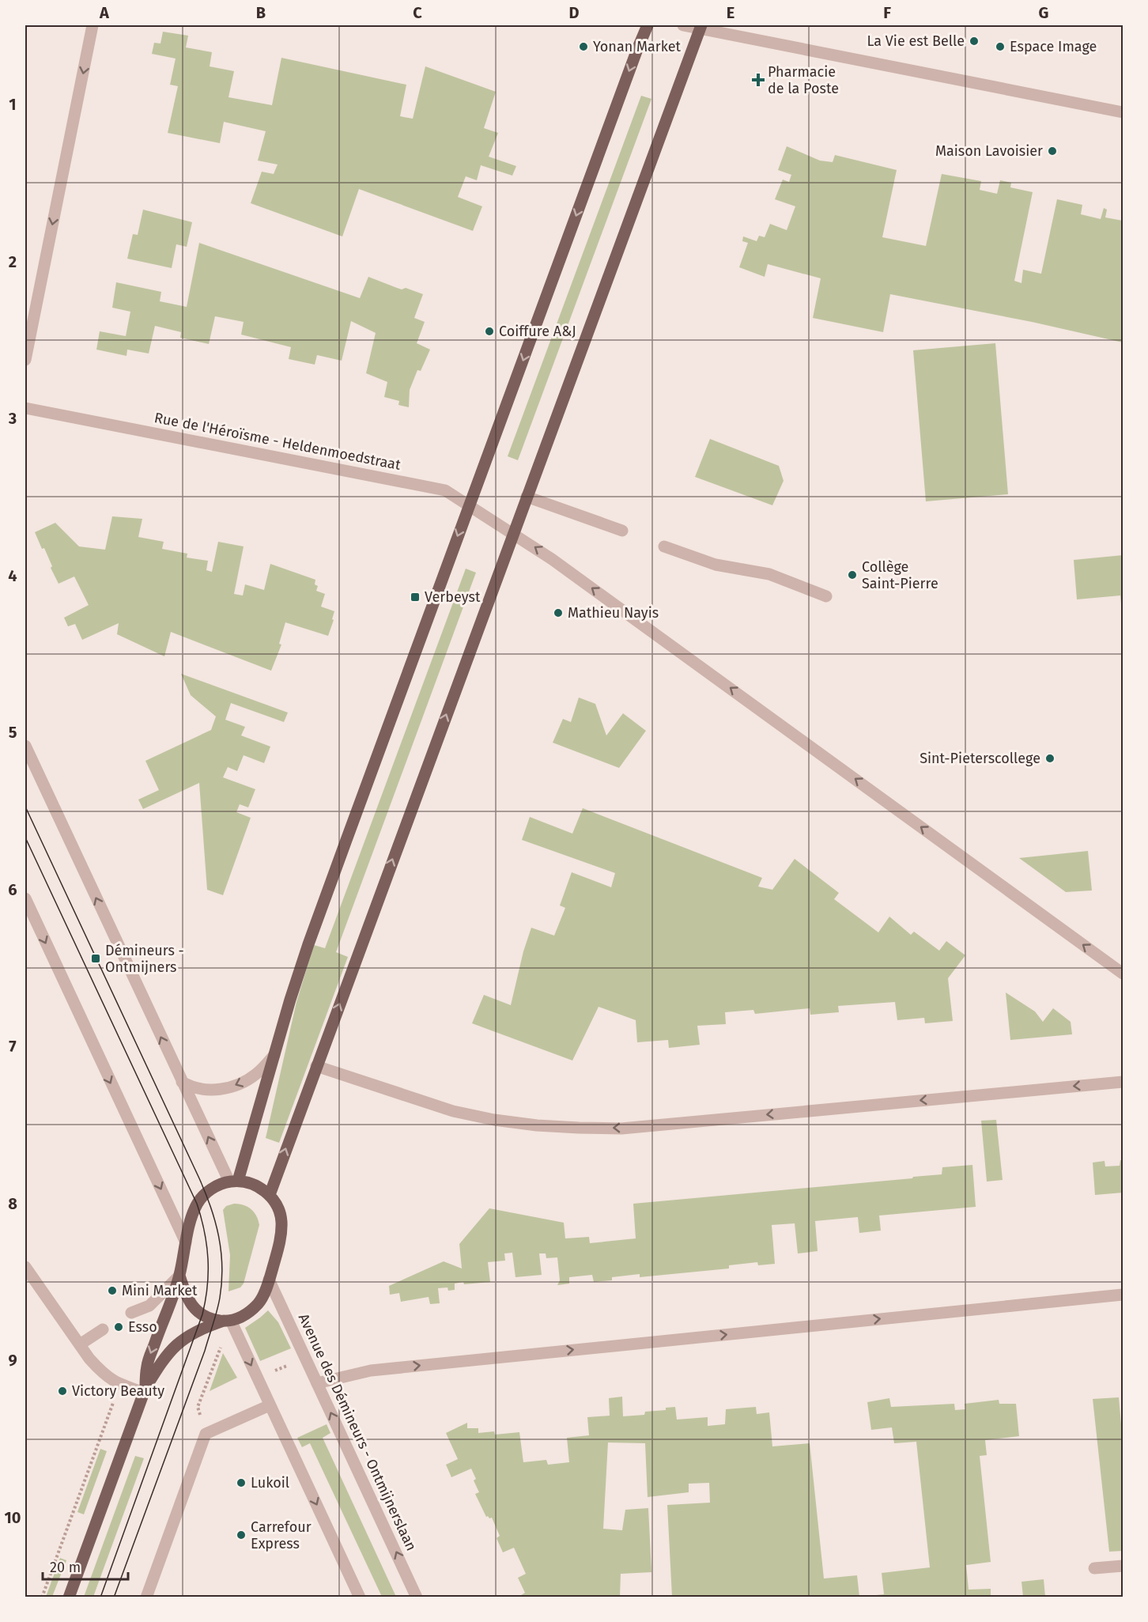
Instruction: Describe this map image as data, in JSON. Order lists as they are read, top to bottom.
{
  "streets": {
    "street": ["Rue de l'Héroïsme - Heldenmoedstraat", "Avenue des Démineurs - Ontmijnerslaan"]
  },
  "one_way": ["Rue de l'Héroïsme - Heldenmoedstraat"],
  "places": {
    "other": [
      "La Vie est Belle",
      "Yonan Market",
      "Espace Image",
      "Maison Lavoisier",
      "Coiffure A&J",
      "Collège Saint-Pierre",
      "Mathieu Nayis",
      "Sint-Pieterscollege",
      "Mini Market",
      "Esso",
      "Victory Beauty",
      "Lukoil",
      "Carrefour Express"
    ],
    "health": ["Pharmacie de la Poste"],
    "transit": ["Verbeyst", "Démineurs - Ontmijners"]
  },
  "scale_bar": "20 m",
  "grid": {
    "columns": [
      "A",
      "B",
      "C",
      "D",
      "E",
      "F",
      "G"
    ],
    "rows": [
      "1",
      "2",
      "3",
      "4",
      "5",
      "6",
      "7",
      "8",
      "9",
      "10"
    ]
  }
}
